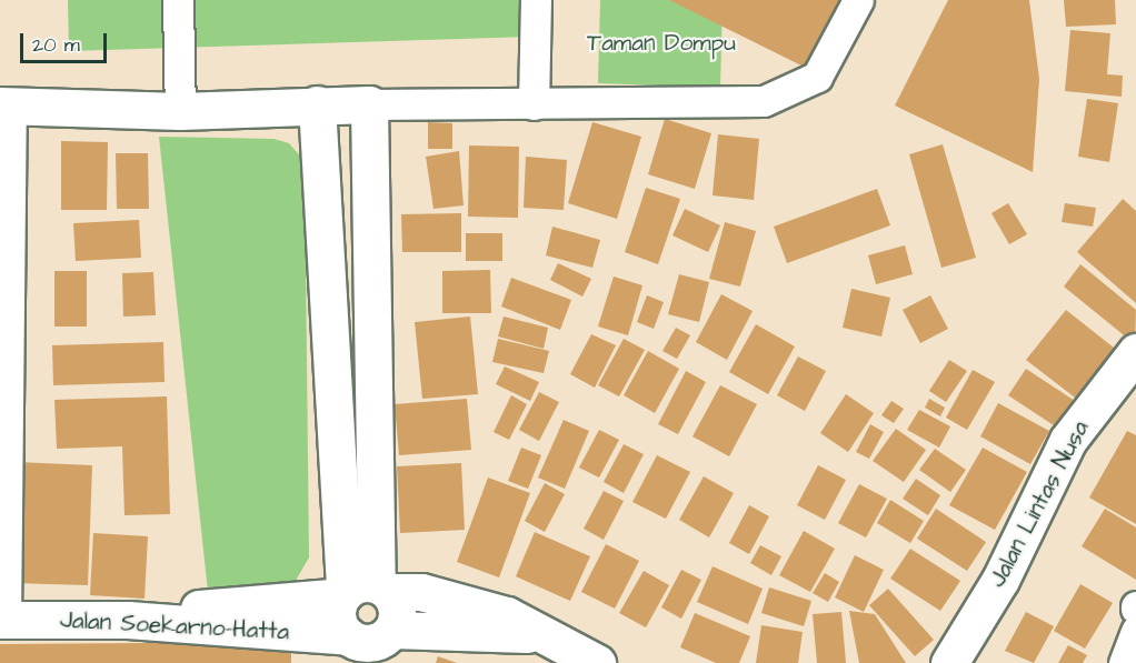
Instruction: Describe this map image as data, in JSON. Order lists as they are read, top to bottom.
{
  "streets": {
    "main road": ["Jalan Lintas Nusa", "Jalan Soekarno-Hatta"]
  },
  "parks": ["Taman Dompu"],
  "scale_bar": "20 m"
}
